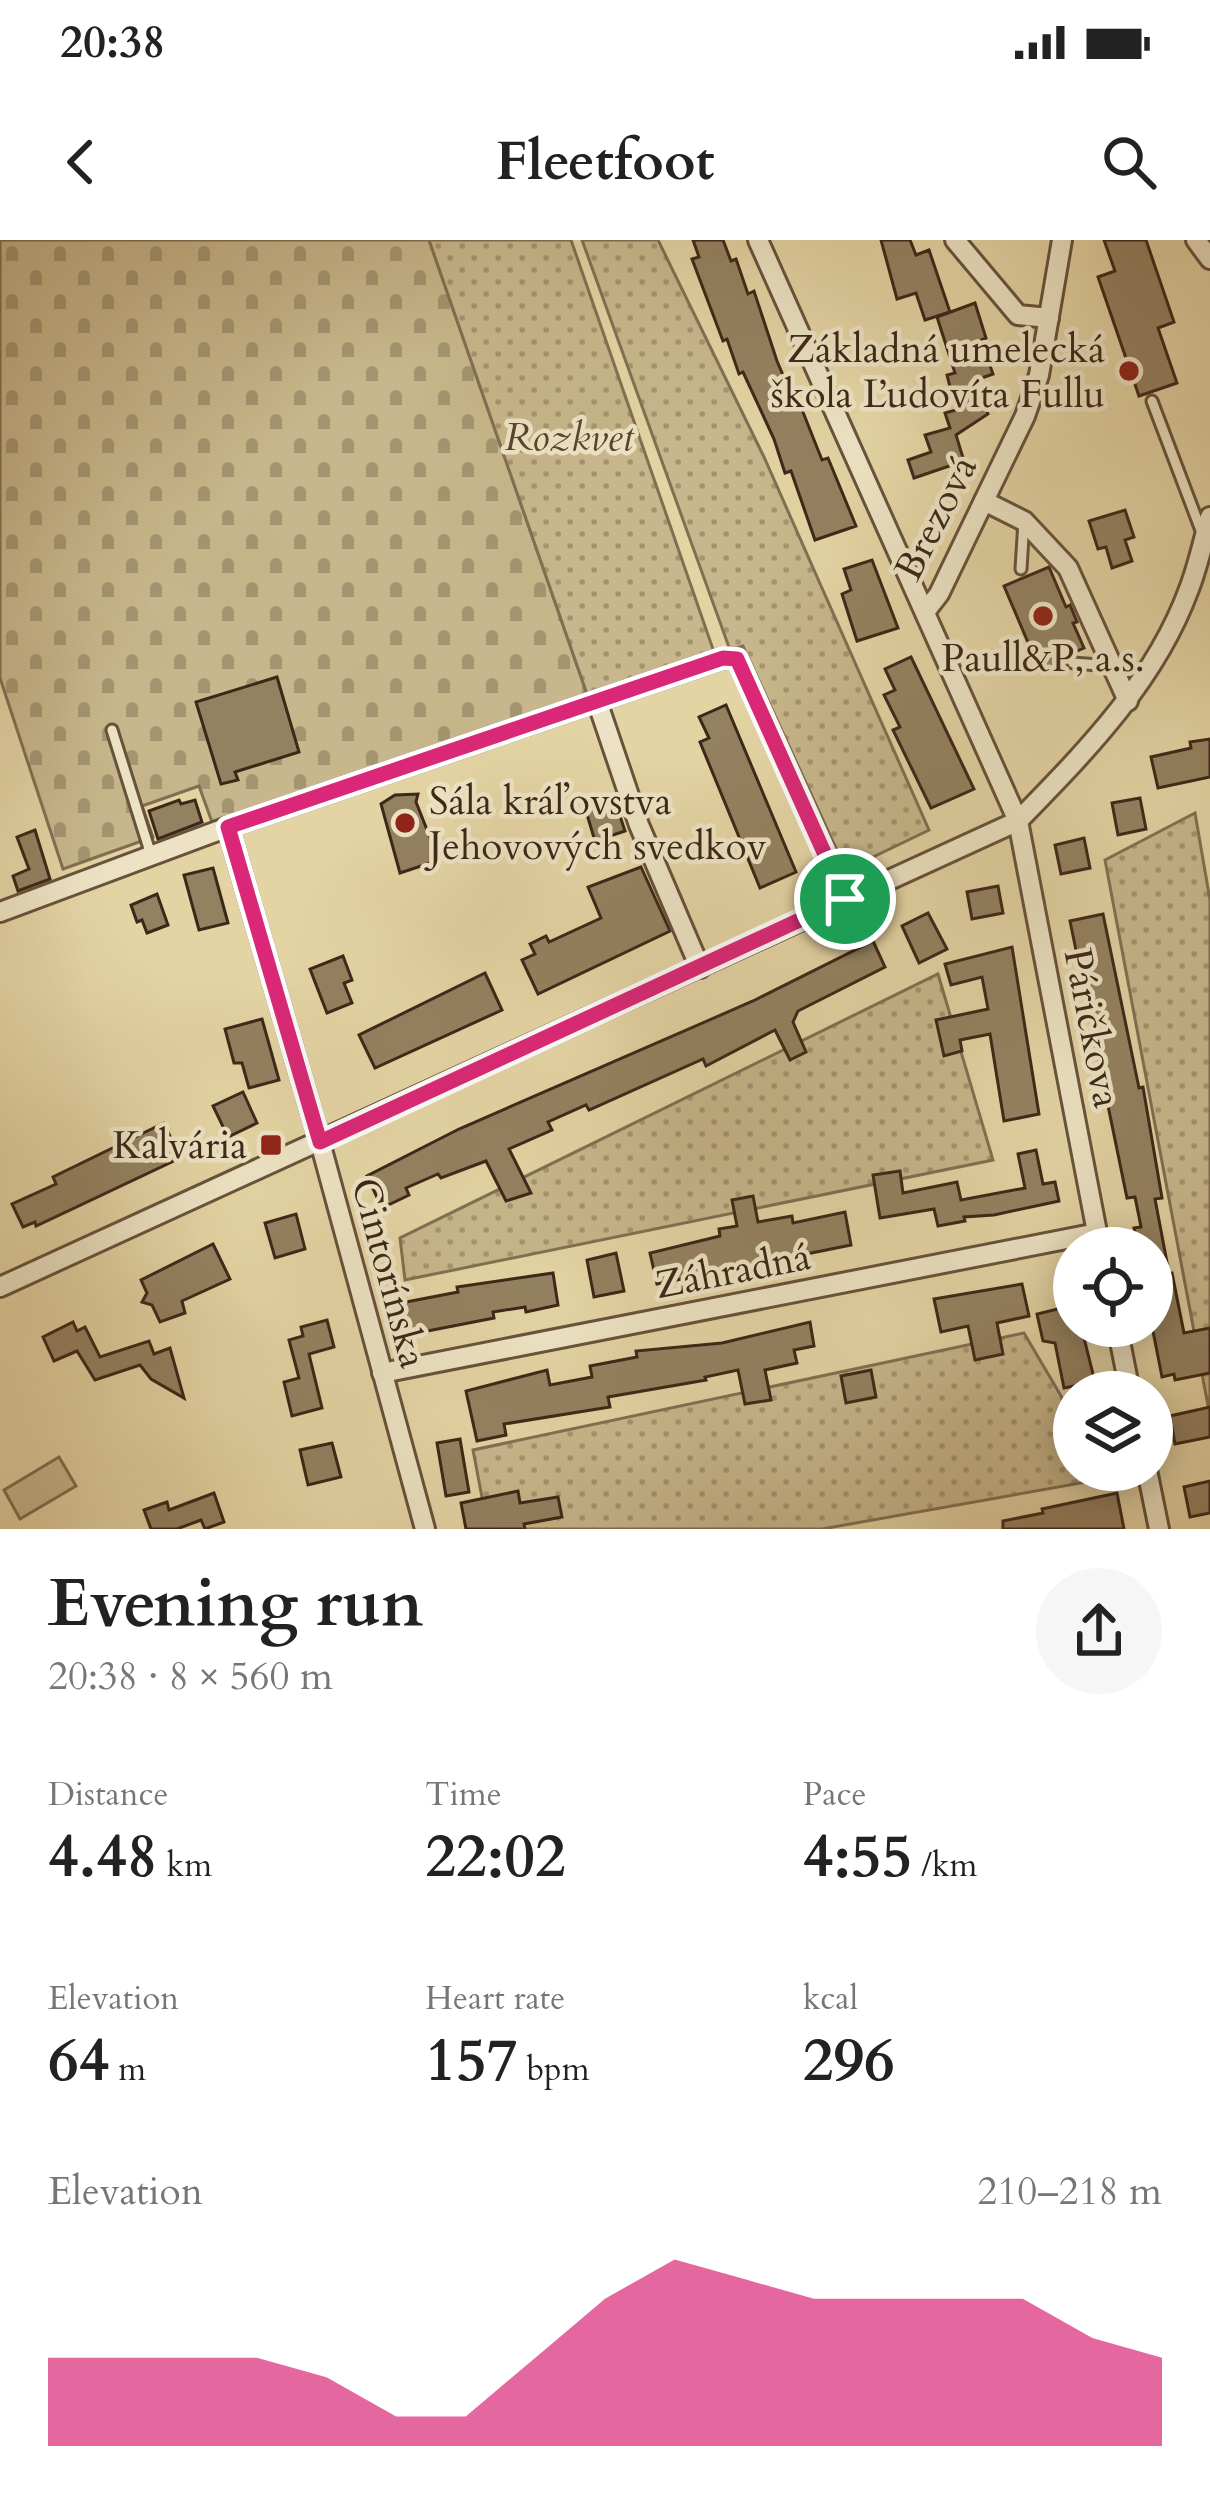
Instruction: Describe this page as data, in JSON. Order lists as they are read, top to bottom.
{
  "streets": {
    "street": [
      "Brezová",
      "Páričkova",
      "Záhradná",
      "Cintorínska"
    ]
  },
  "crossings": [
    ["Brezová", "Páričkova"],
    ["Záhradná", "Cintorínska"]
  ],
  "parks": ["Rozkvet"],
  "places": {
    "other": ["Základná umelecká škola Ľudovíta Fullu", "Paull&P, a.s.", "Sála kráľovstva Jehovových svedkov"],
    "transit": ["Kalvária"]
  },
  "page": {
    "status": "20:38",
    "header": "Fleetfoot",
    "heading": ["Evening run", "20:38 · 8 × 560 m"],
    "stats": [
      ["Distance", "4.48 km"],
      ["Time", "22:02"],
      ["Pace", "4:55 /km"],
      ["Elevation", "64 m"],
      ["Heart rate", "157 bpm"],
      ["kcal", "296"]
    ],
    "chart": ["Elevation", "210–218 m"]
  }
}
